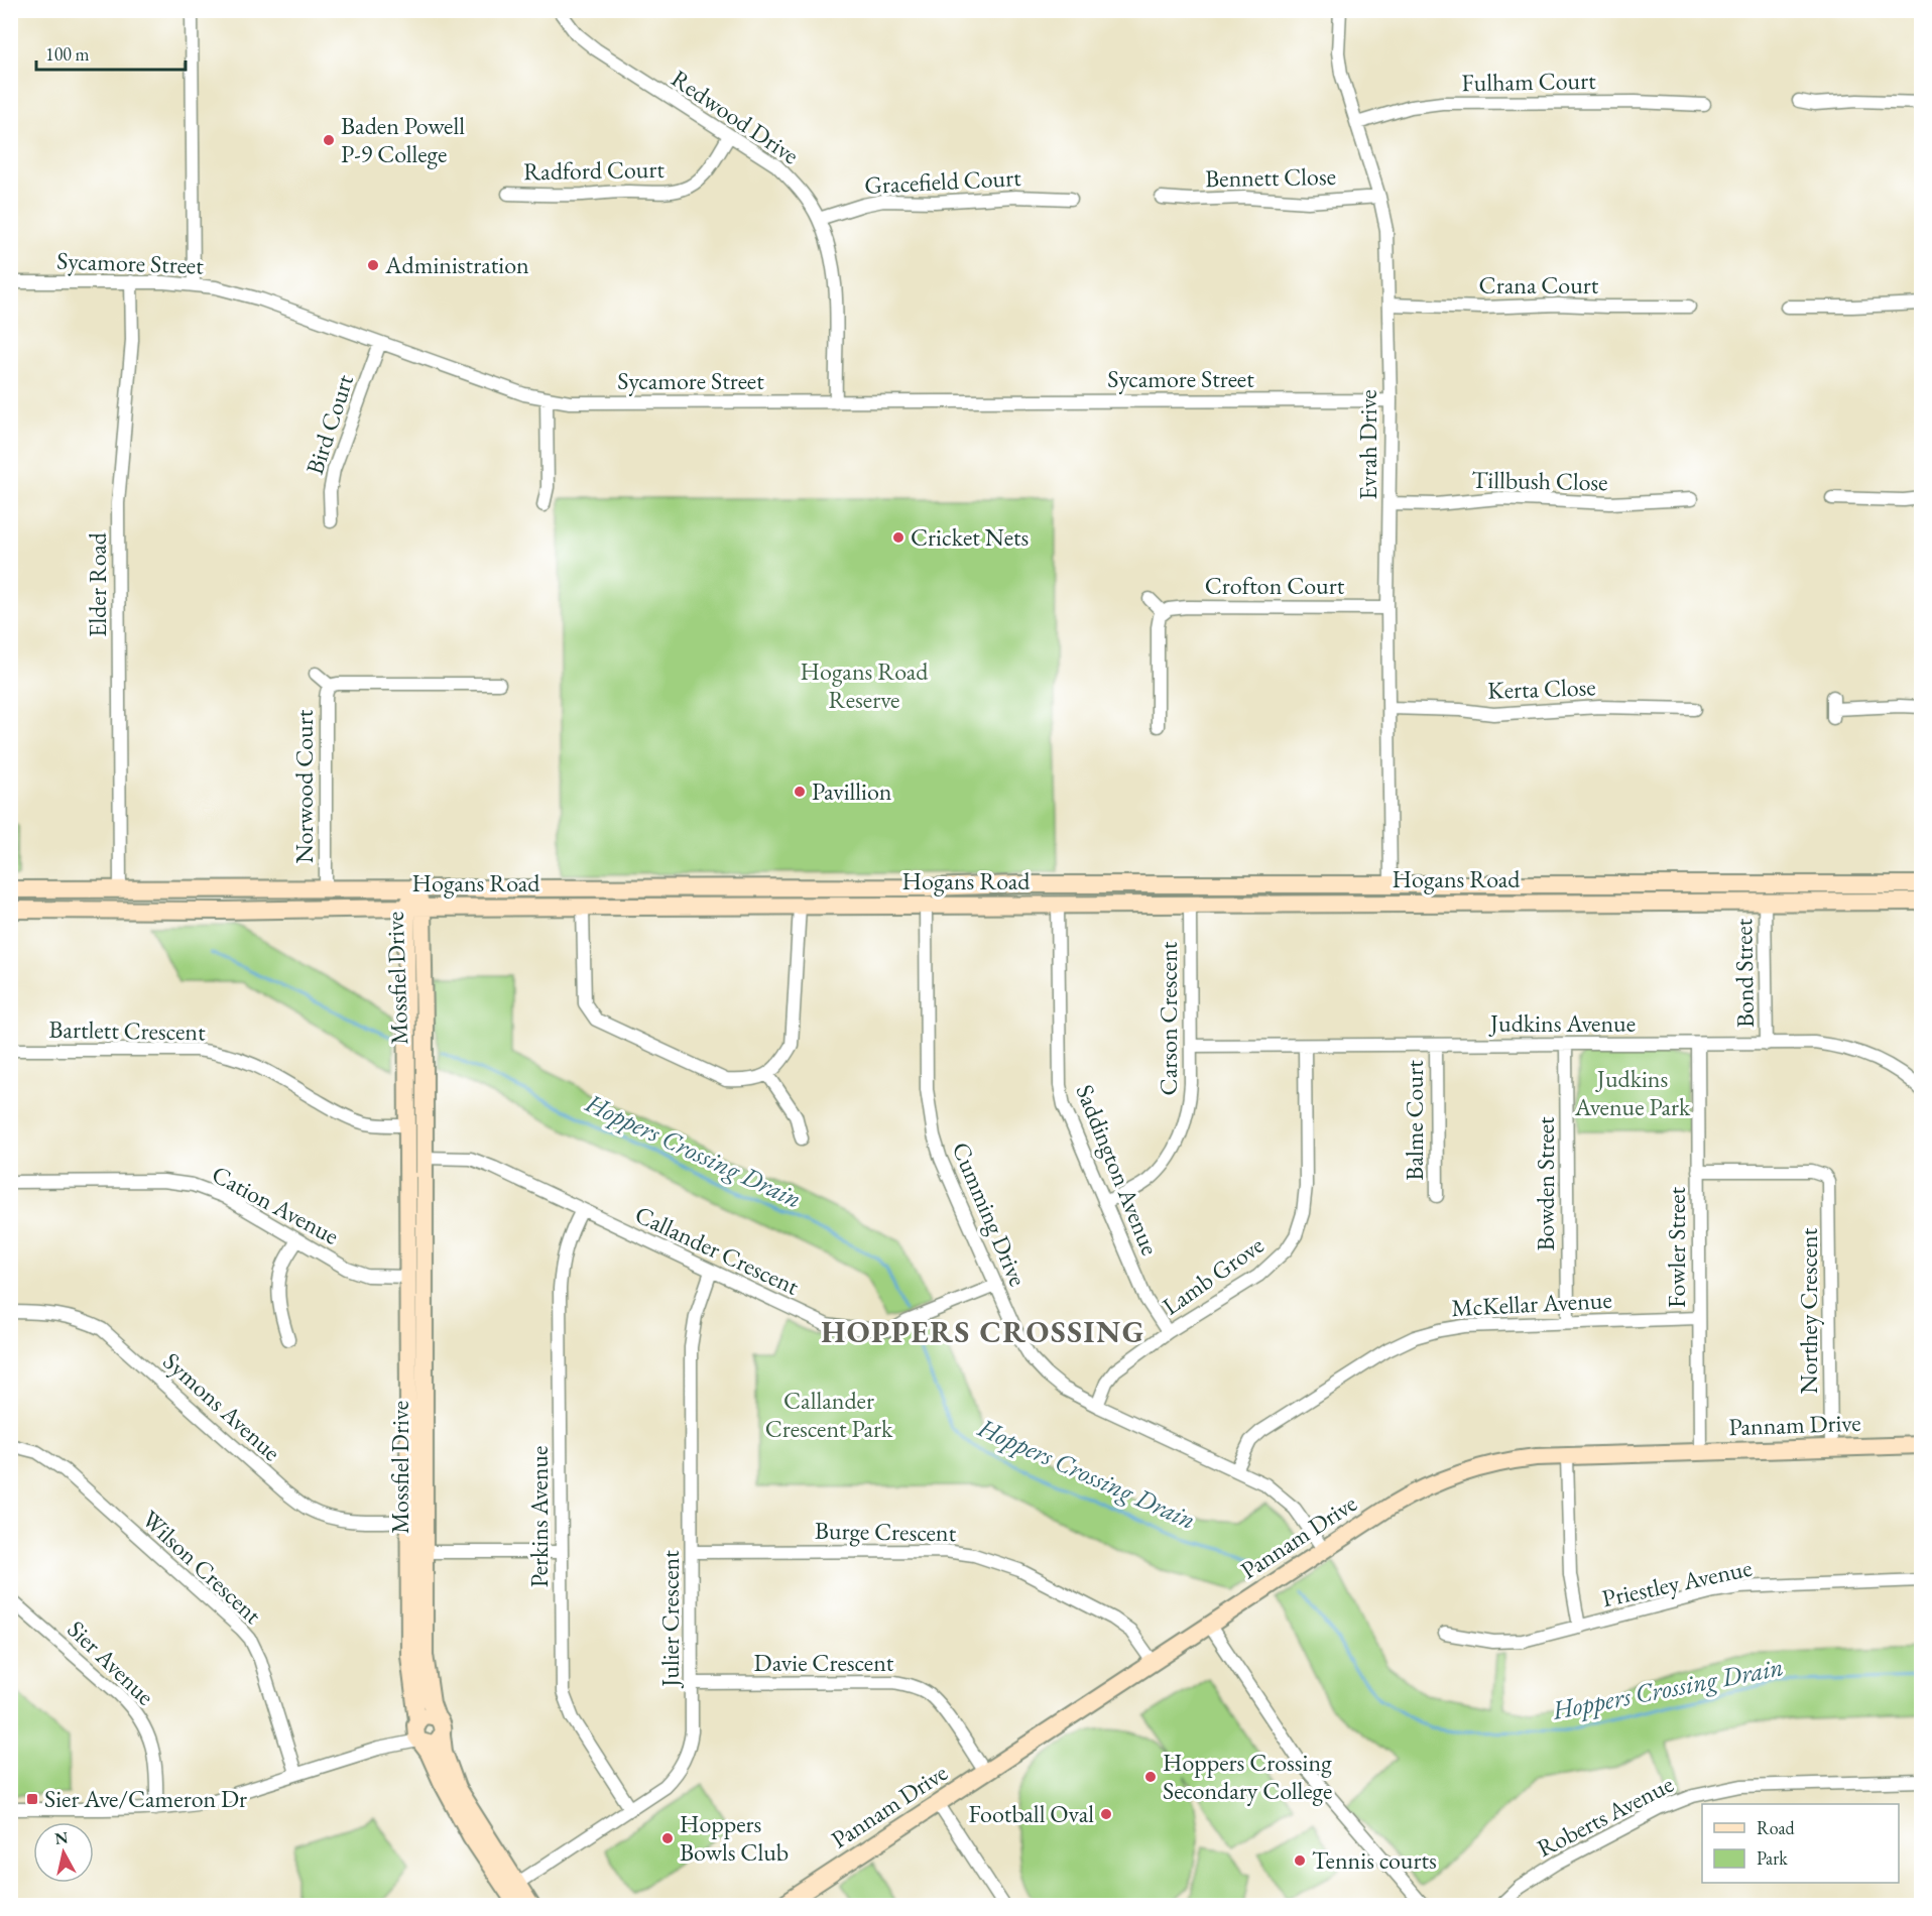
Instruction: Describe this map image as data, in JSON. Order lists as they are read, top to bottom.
{
  "streets": {
    "street": [
      "Fulham Court",
      "Redwood Drive",
      "Radford Court",
      "Bennett Close",
      "Gracefield Court",
      "Sycamore Street",
      "Crana Court",
      "Bird Court",
      "Evrah Drive",
      "Tillbush Close",
      "Elder Road",
      "Crofton Court",
      "Kerta Close",
      "Norwood Court",
      "Hogans Road",
      "Bond Street",
      "Mossfiel Drive",
      "Carson Crescent",
      "Judkins Avenue",
      "Bartlett Crescent",
      "Balme Court",
      "Saddington Avenue",
      "Bowden Street",
      "Cation Avenue",
      "Cumming Drive",
      "Fowler Street",
      "Callander Crescent",
      "Lamb Grove",
      "McKellar Avenue",
      "Northey Crescent",
      "Symons Avenue",
      "Pannam Drive",
      "Perkins Avenue",
      "Burge Crescent",
      "Wilson Crescent",
      "Priestley Avenue",
      "Julier Crescent",
      "Sier Avenue",
      "Davie Crescent",
      "Roberts Avenue"
    ]
  },
  "crossings": [
    ["Fulham Court", "Evrah Drive"],
    ["Redwood Drive", "Radford Court"],
    ["Redwood Drive", "Gracefield Court"],
    ["Redwood Drive", "Sycamore Street"],
    ["Bennett Close", "Evrah Drive"],
    ["Sycamore Street", "Bird Court"],
    ["Sycamore Street", "Evrah Drive"],
    ["Sycamore Street", "Elder Road"],
    ["Crana Court", "Evrah Drive"],
    ["Evrah Drive", "Tillbush Close"],
    ["Evrah Drive", "Crofton Court"],
    ["Evrah Drive", "Kerta Close"],
    ["Evrah Drive", "Hogans Road"],
    ["Elder Road", "Hogans Road"],
    ["Norwood Court", "Hogans Road"],
    ["Hogans Road", "Bond Street"],
    ["Hogans Road", "Mossfiel Drive"],
    ["Hogans Road", "Carson Crescent"],
    ["Hogans Road", "Saddington Avenue"],
    ["Hogans Road", "Cumming Drive"],
    ["Bond Street", "Judkins Avenue"],
    ["Mossfiel Drive", "Bartlett Crescent"],
    ["Mossfiel Drive", "Cation Avenue"],
    ["Mossfiel Drive", "Callander Crescent"],
    ["Mossfiel Drive", "Symons Avenue"],
    ["Mossfiel Drive", "Julier Crescent"],
    ["Carson Crescent", "Judkins Avenue"],
    ["Carson Crescent", "Saddington Avenue"],
    ["Judkins Avenue", "Balme Court"],
    ["Judkins Avenue", "Bowden Street"],
    ["Judkins Avenue", "Fowler Street"],
    ["Judkins Avenue", "Lamb Grove"],
    ["Saddington Avenue", "Lamb Grove"],
    ["Bowden Street", "McKellar Avenue"],
    ["Cumming Drive", "Callander Crescent"],
    ["Cumming Drive", "Lamb Grove"],
    ["Cumming Drive", "McKellar Avenue"],
    ["Cumming Drive", "Pannam Drive"],
    ["Fowler Street", "McKellar Avenue"],
    ["Fowler Street", "Northey Crescent"],
    ["Fowler Street", "Pannam Drive"],
    ["Callander Crescent", "Perkins Avenue"],
    ["Callander Crescent", "Julier Crescent"],
    ["Northey Crescent", "Pannam Drive"],
    ["Pannam Drive", "Burge Crescent"],
    ["Pannam Drive", "Davie Crescent"],
    ["Perkins Avenue", "Julier Crescent"],
    ["Burge Crescent", "Julier Crescent"],
    ["Julier Crescent", "Davie Crescent"]
  ],
  "districts": ["HOPPERS CROSSING"],
  "water": ["Hoppers Crossing Drain"],
  "parks": ["Hogans Road Reserve", "Judkins Avenue Park", "Callander Crescent Park"],
  "places": {
    "other": [
      "Baden Powell P-9 College",
      "Administration",
      "Cricket Nets",
      "Pavillion",
      "Hoppers Crossing Secondary College",
      "Football Oval",
      "Hoppers Bowls Club",
      "Tennis courts"
    ],
    "transit": ["Sier Ave/Cameron Dr"]
  },
  "legend": ["Road", "Park"],
  "scale_bar": "100 m",
  "north": "top"
}
